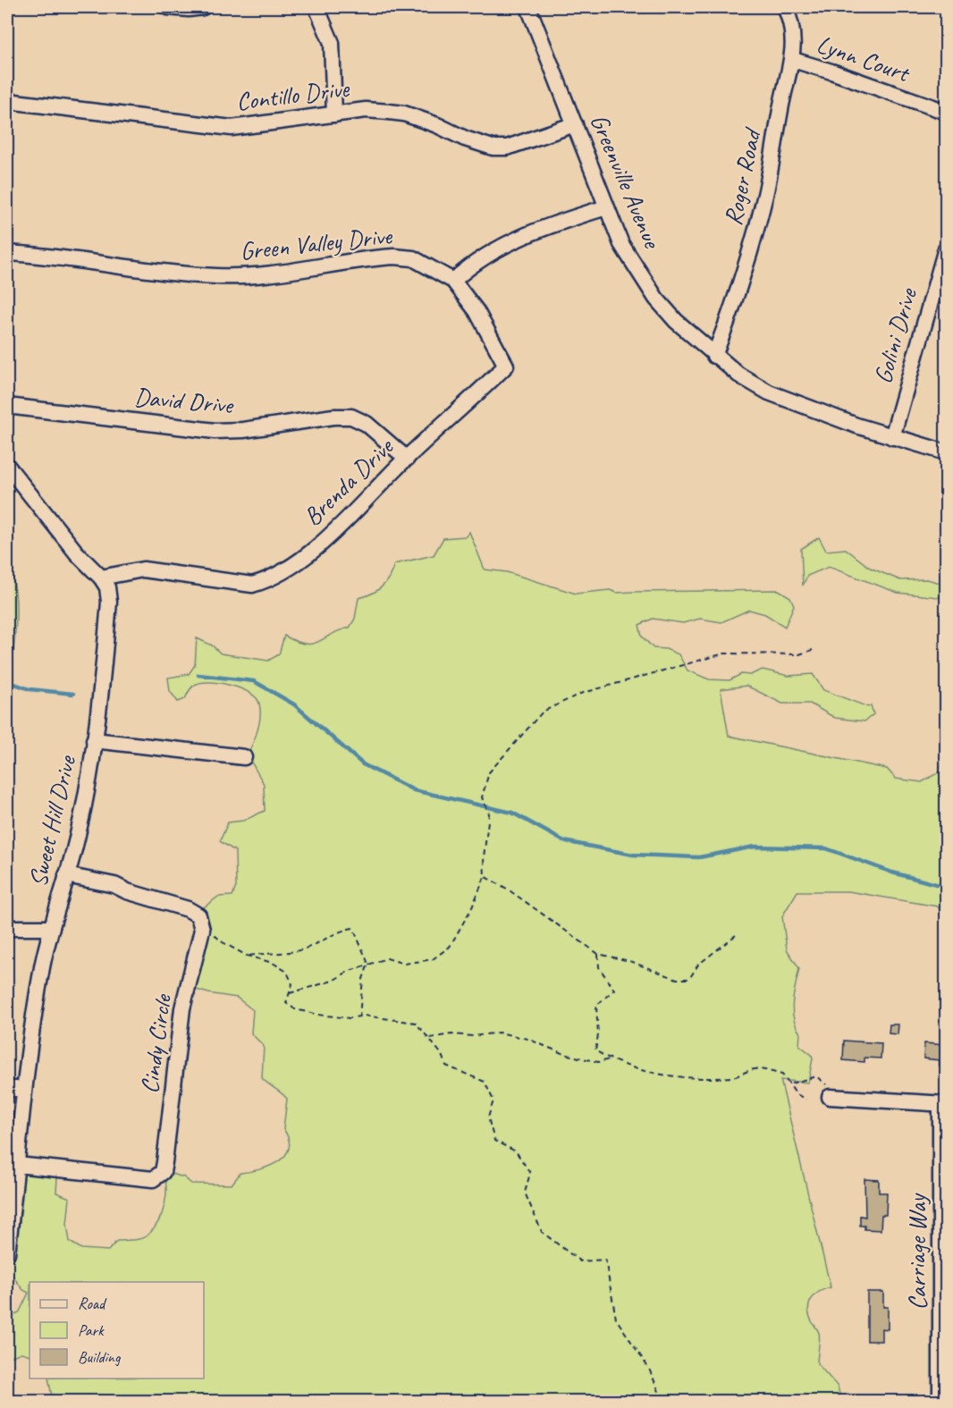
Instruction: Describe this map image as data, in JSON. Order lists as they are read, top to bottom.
{
  "streets": {
    "street": [
      "Lynn Court",
      "Contillo Drive",
      "Roger Road",
      "Greenville Avenue",
      "Green Valley Drive",
      "Golini Drive",
      "David Drive",
      "Brenda Drive",
      "Sweet Hill Drive",
      "Cindy Circle",
      "Carriage Way"
    ]
  },
  "crossings": [
    ["Lynn Court", "Roger Road"],
    ["Contillo Drive", "Greenville Avenue"],
    ["Roger Road", "Greenville Avenue"],
    ["Greenville Avenue", "Golini Drive"],
    ["Green Valley Drive", "Brenda Drive"],
    ["David Drive", "Brenda Drive"],
    ["Brenda Drive", "Sweet Hill Drive"],
    ["Sweet Hill Drive", "Cindy Circle"]
  ],
  "legend": ["Road", "Park", "Building"]
}
